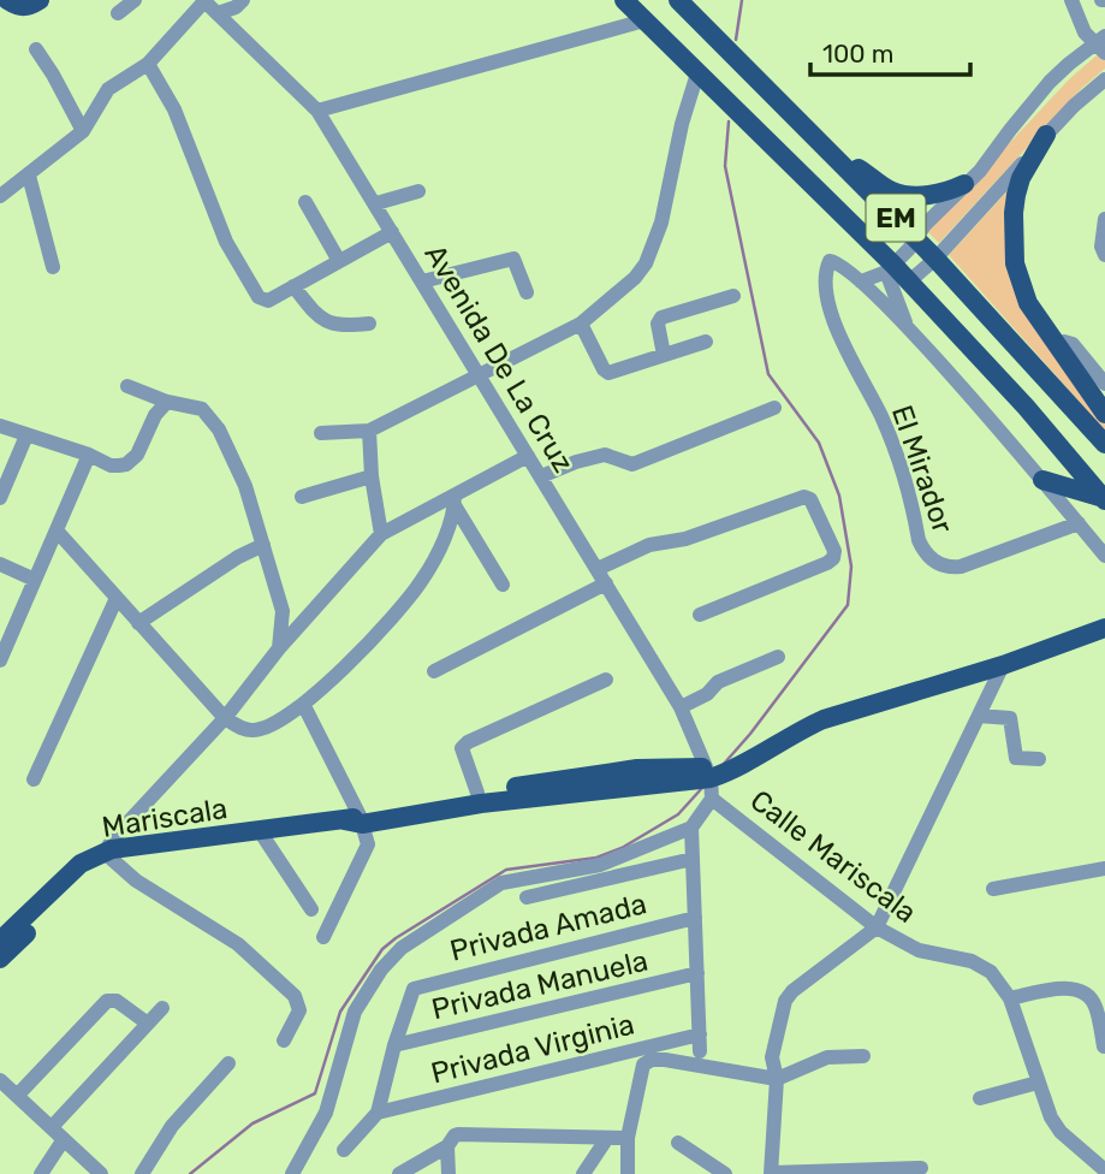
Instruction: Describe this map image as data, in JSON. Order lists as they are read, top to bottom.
{
  "streets": {
    "main road": ["EM", "Mariscala", "Calle Mariscala"],
    "street": [
      "Avenida De La Cruz",
      "El Mirador",
      "Privada Amada",
      "Privada Manuela",
      "Privada Virginia"
    ]
  },
  "crossings": [
    ["Avenida De La Cruz", "Calle Mariscala"],
    ["Mariscala", "Calle Mariscala"],
    ["Privada Amada", "Privada Virginia"],
    ["Privada Manuela", "Privada Virginia"]
  ],
  "scale_bar": "100 m"
}
